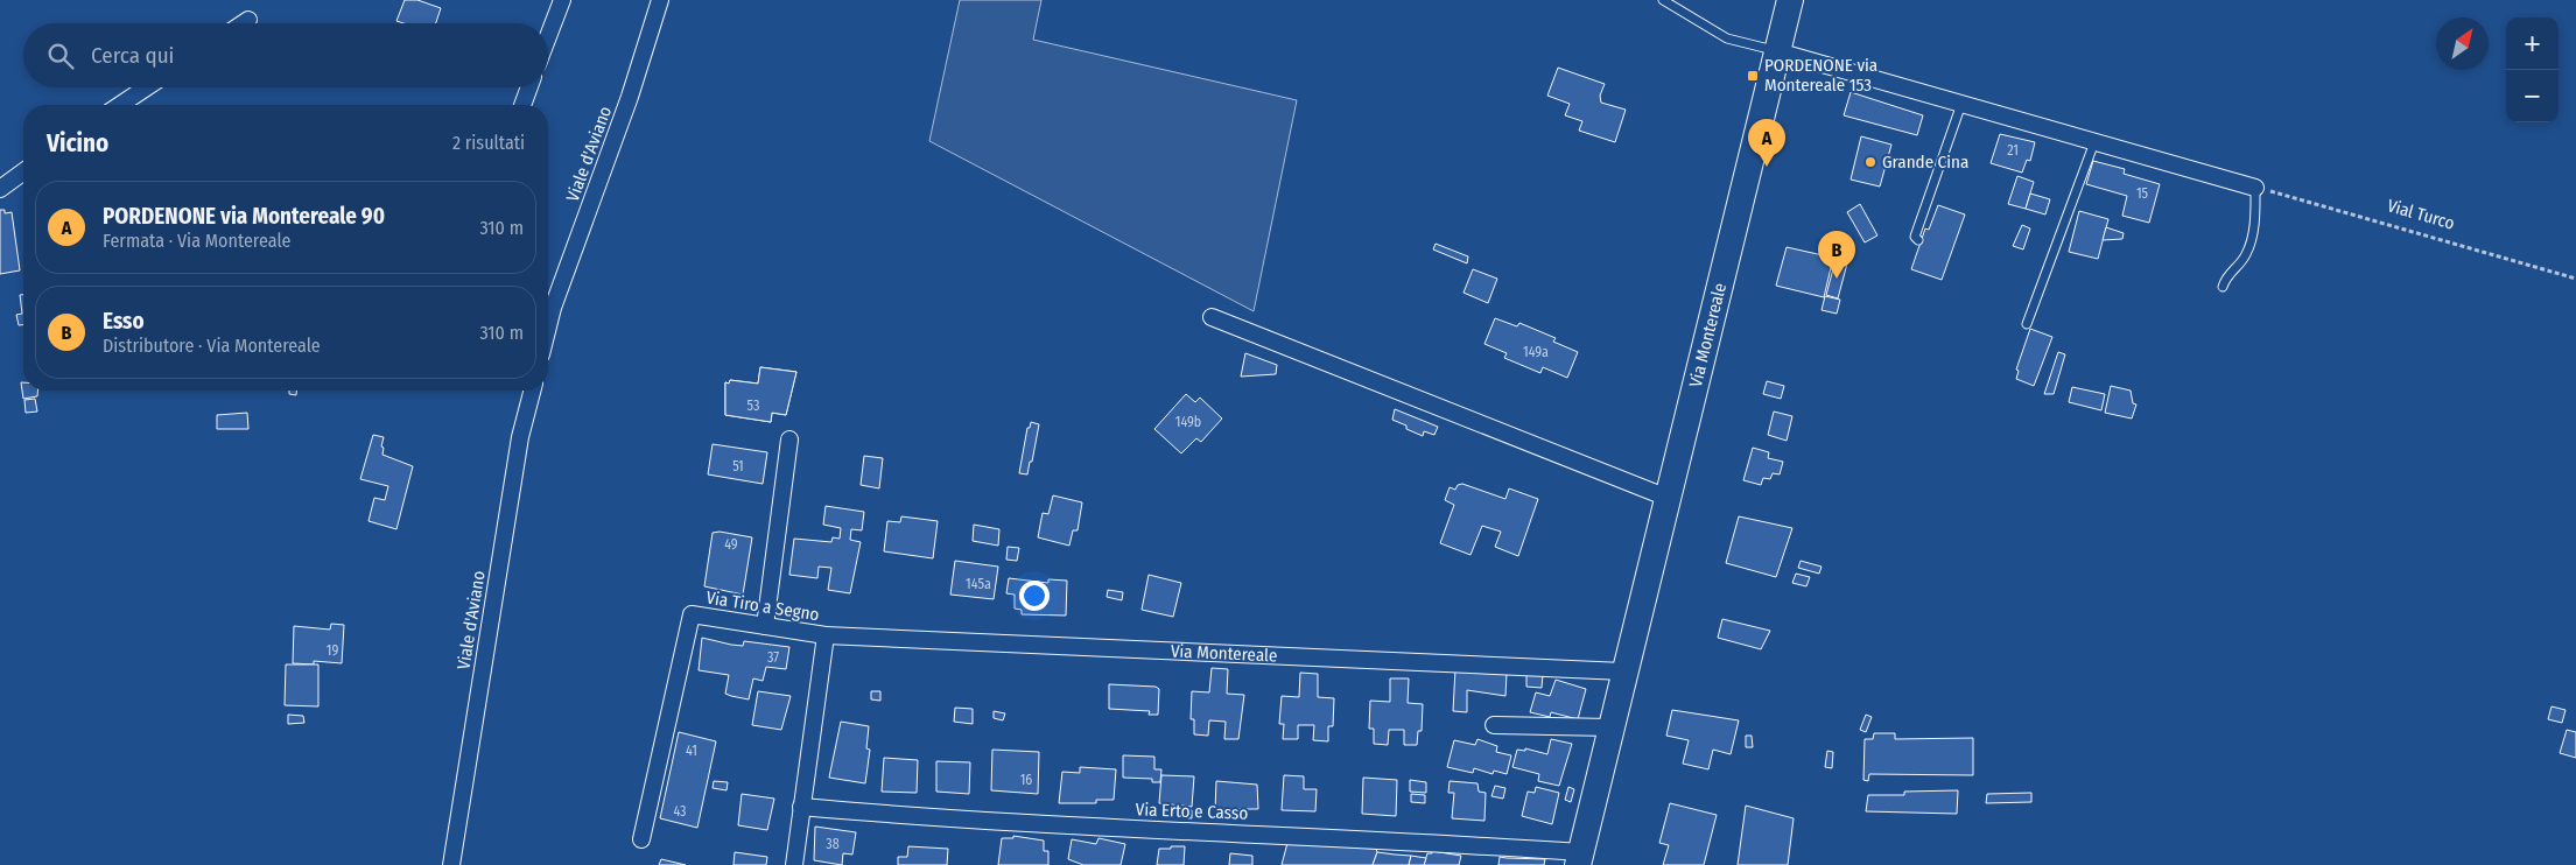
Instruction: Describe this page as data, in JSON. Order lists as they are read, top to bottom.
{
  "streets": {
    "main road": ["Via Montereale"],
    "street": ["Viale d'Aviano", "Via Tiro a Segno", "Via Erto e Casso"],
    "path": ["Vial Turco"]
  },
  "crossings": [
    ["Via Montereale", "Via Tiro a Segno"],
    ["Via Montereale", "Via Erto e Casso"],
    ["Via Tiro a Segno", "Via Erto e Casso"]
  ],
  "places": {
    "transit": ["PORDENONE via Montereale 153"],
    "other": ["Grande Cina"]
  },
  "house_numbers": [
    "21",
    "15",
    "149a",
    "53",
    "149b",
    "51",
    "49",
    "145a",
    "19",
    "37",
    "41",
    "16",
    "43",
    "38"
  ],
  "north": "top right",
  "page": {
    "map_buttons": ["+", "−"],
    "search": "Cerca qui",
    "heading": ["Vicino", "2 risultati"],
    "pins": ["A", "B"],
    "list": [
      {
        "mark": "A",
        "name": "PORDENONE via Montereale 90",
        "note": "Fermata · Via Montereale",
        "value": "310 m"
      },
      {
        "mark": "B",
        "name": "Esso",
        "note": "Distributore · Via Montereale",
        "value": "310 m"
      }
    ]
  }
}
